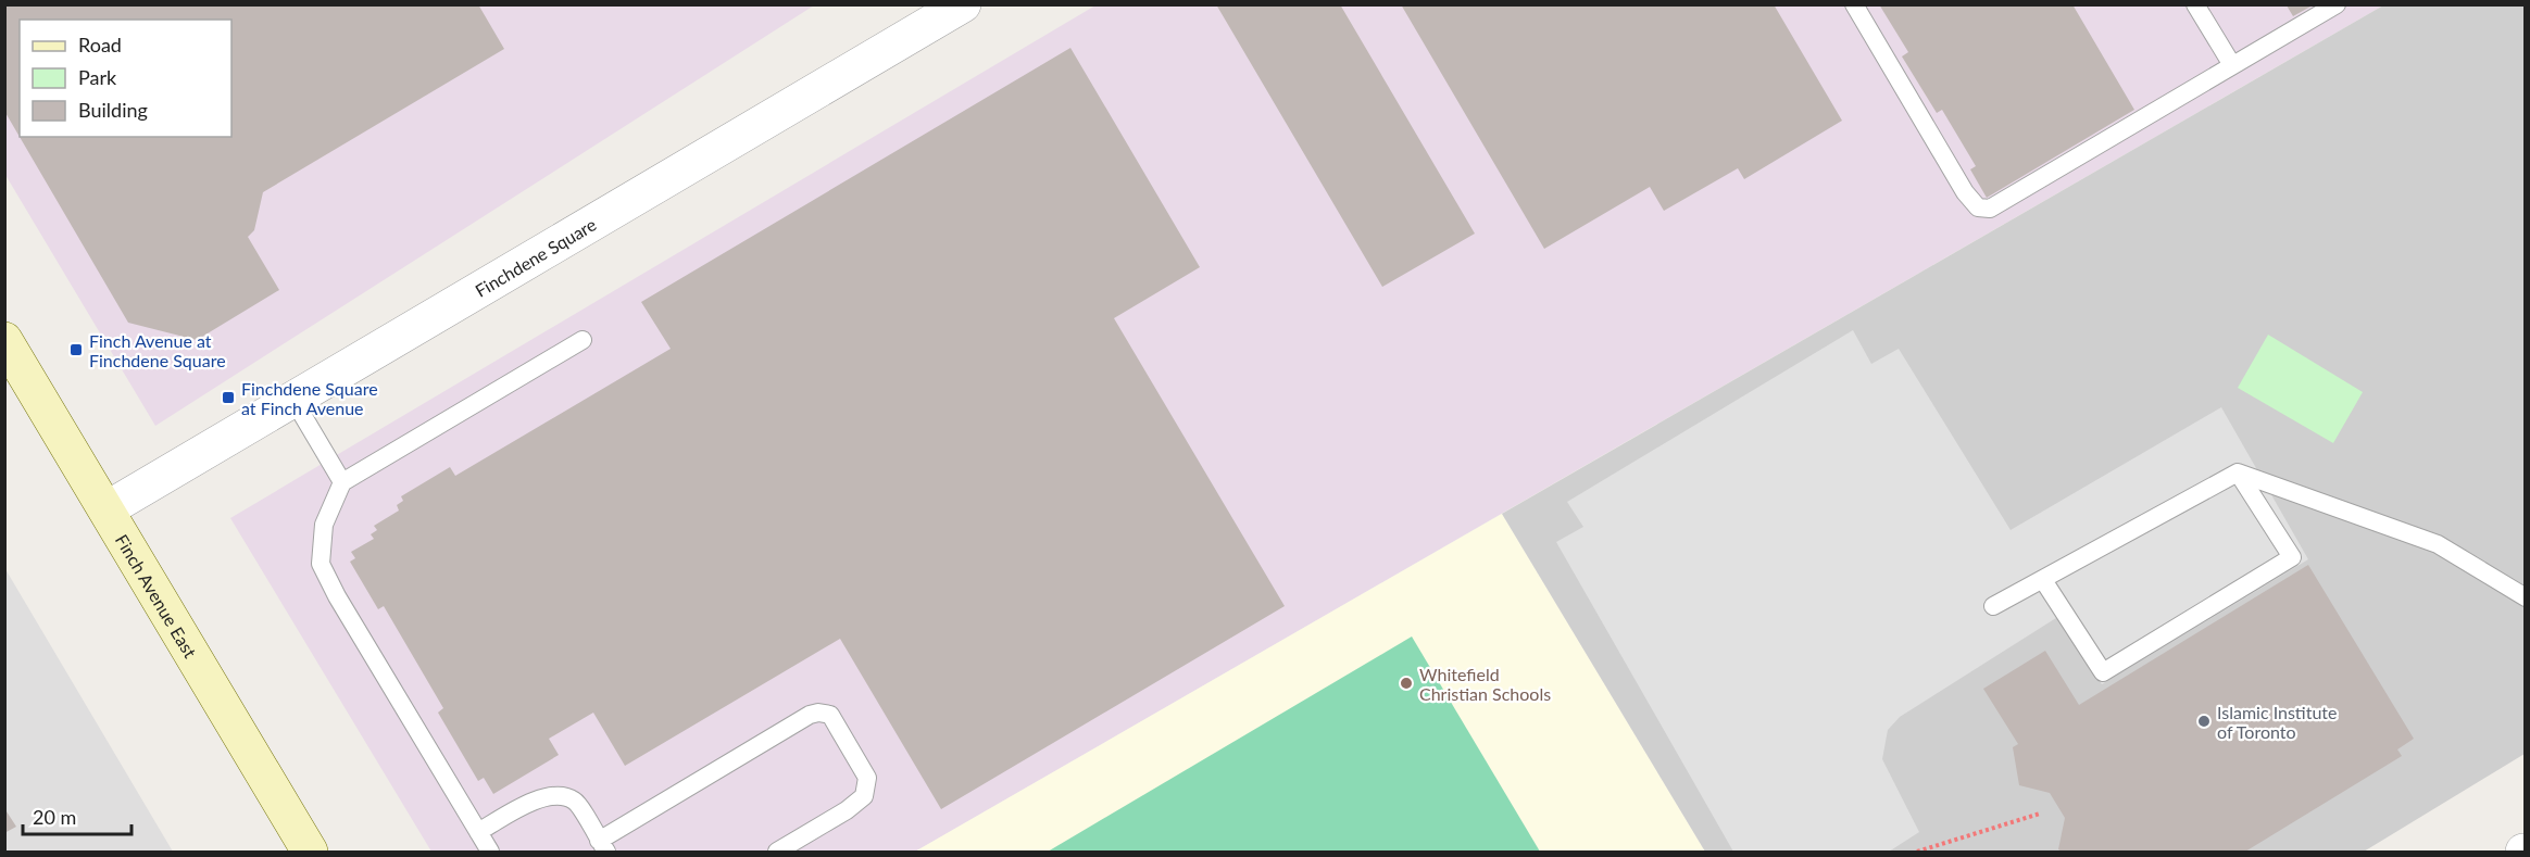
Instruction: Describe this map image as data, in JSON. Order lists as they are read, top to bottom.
{
  "streets": {
    "main road": ["Finch Avenue East"],
    "street": ["Finchdene Square"]
  },
  "crossings": [
    ["Finchdene Square", "Finch Avenue East"]
  ],
  "places": {
    "transit": ["Finch Avenue at Finchdene Square", "Finchdene Square at Finch Avenue"],
    "other": ["Whitefield Christian Schools", "Islamic Institute of Toronto"]
  },
  "legend": ["Road", "Park", "Building"],
  "scale_bar": "20 m"
}
